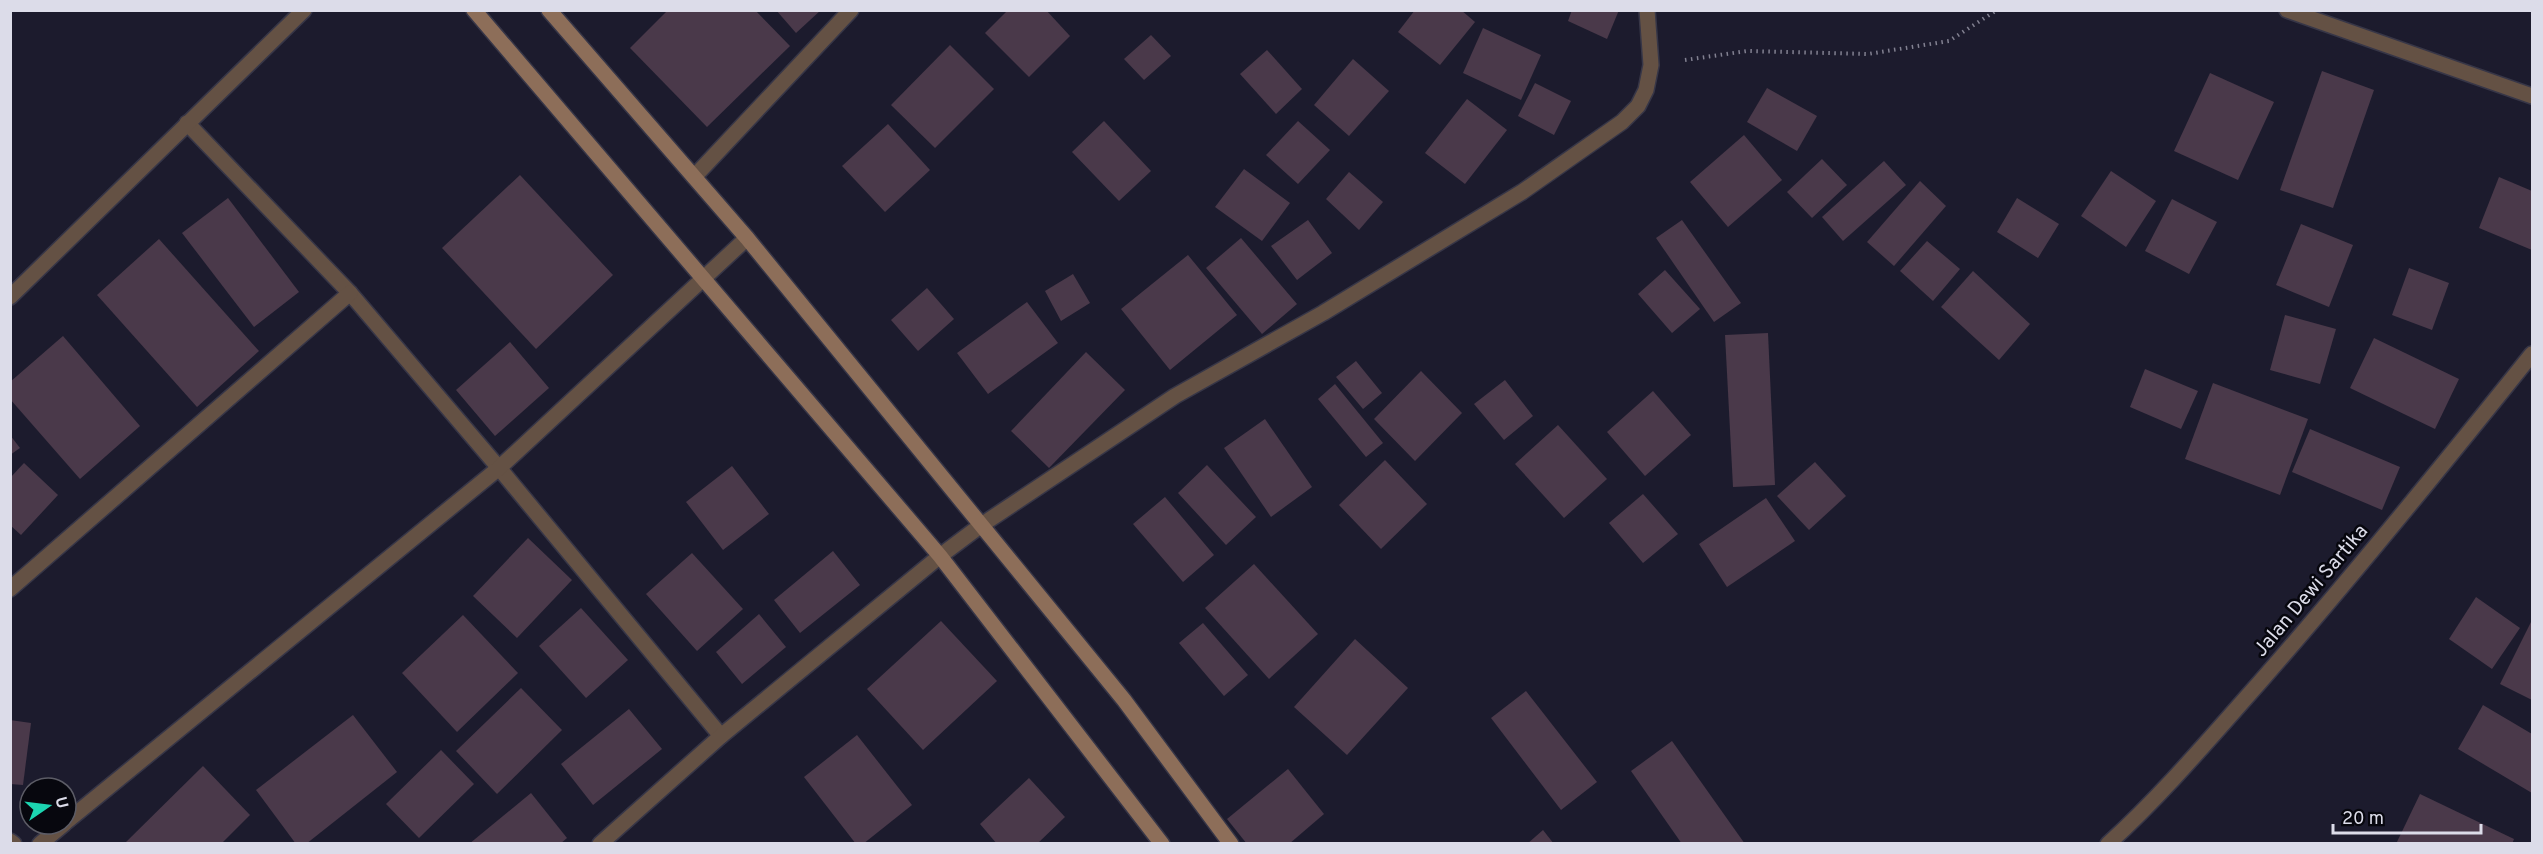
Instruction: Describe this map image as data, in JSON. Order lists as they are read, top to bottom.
{
  "streets": {
    "street": ["Jalan Dewi Sartika"]
  },
  "scale_bar": "20 m",
  "north": "right"
}
